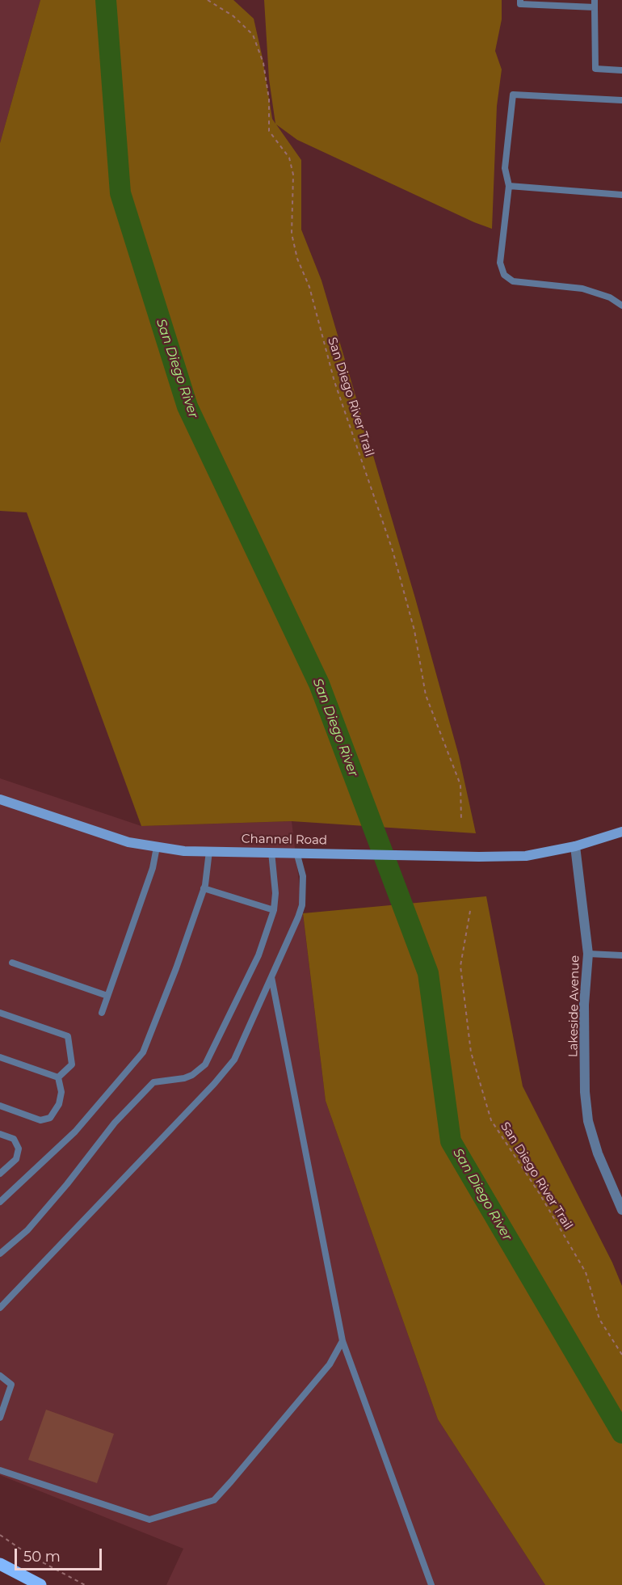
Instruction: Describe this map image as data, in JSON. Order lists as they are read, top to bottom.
{
  "streets": {
    "main road": ["Channel Road"],
    "street": ["Lakeside Avenue"],
    "path": ["San Diego River Trail"]
  },
  "crossings": [
    ["Channel Road", "Lakeside Avenue"]
  ],
  "water": ["San Diego River"],
  "scale_bar": "50 m"
}
